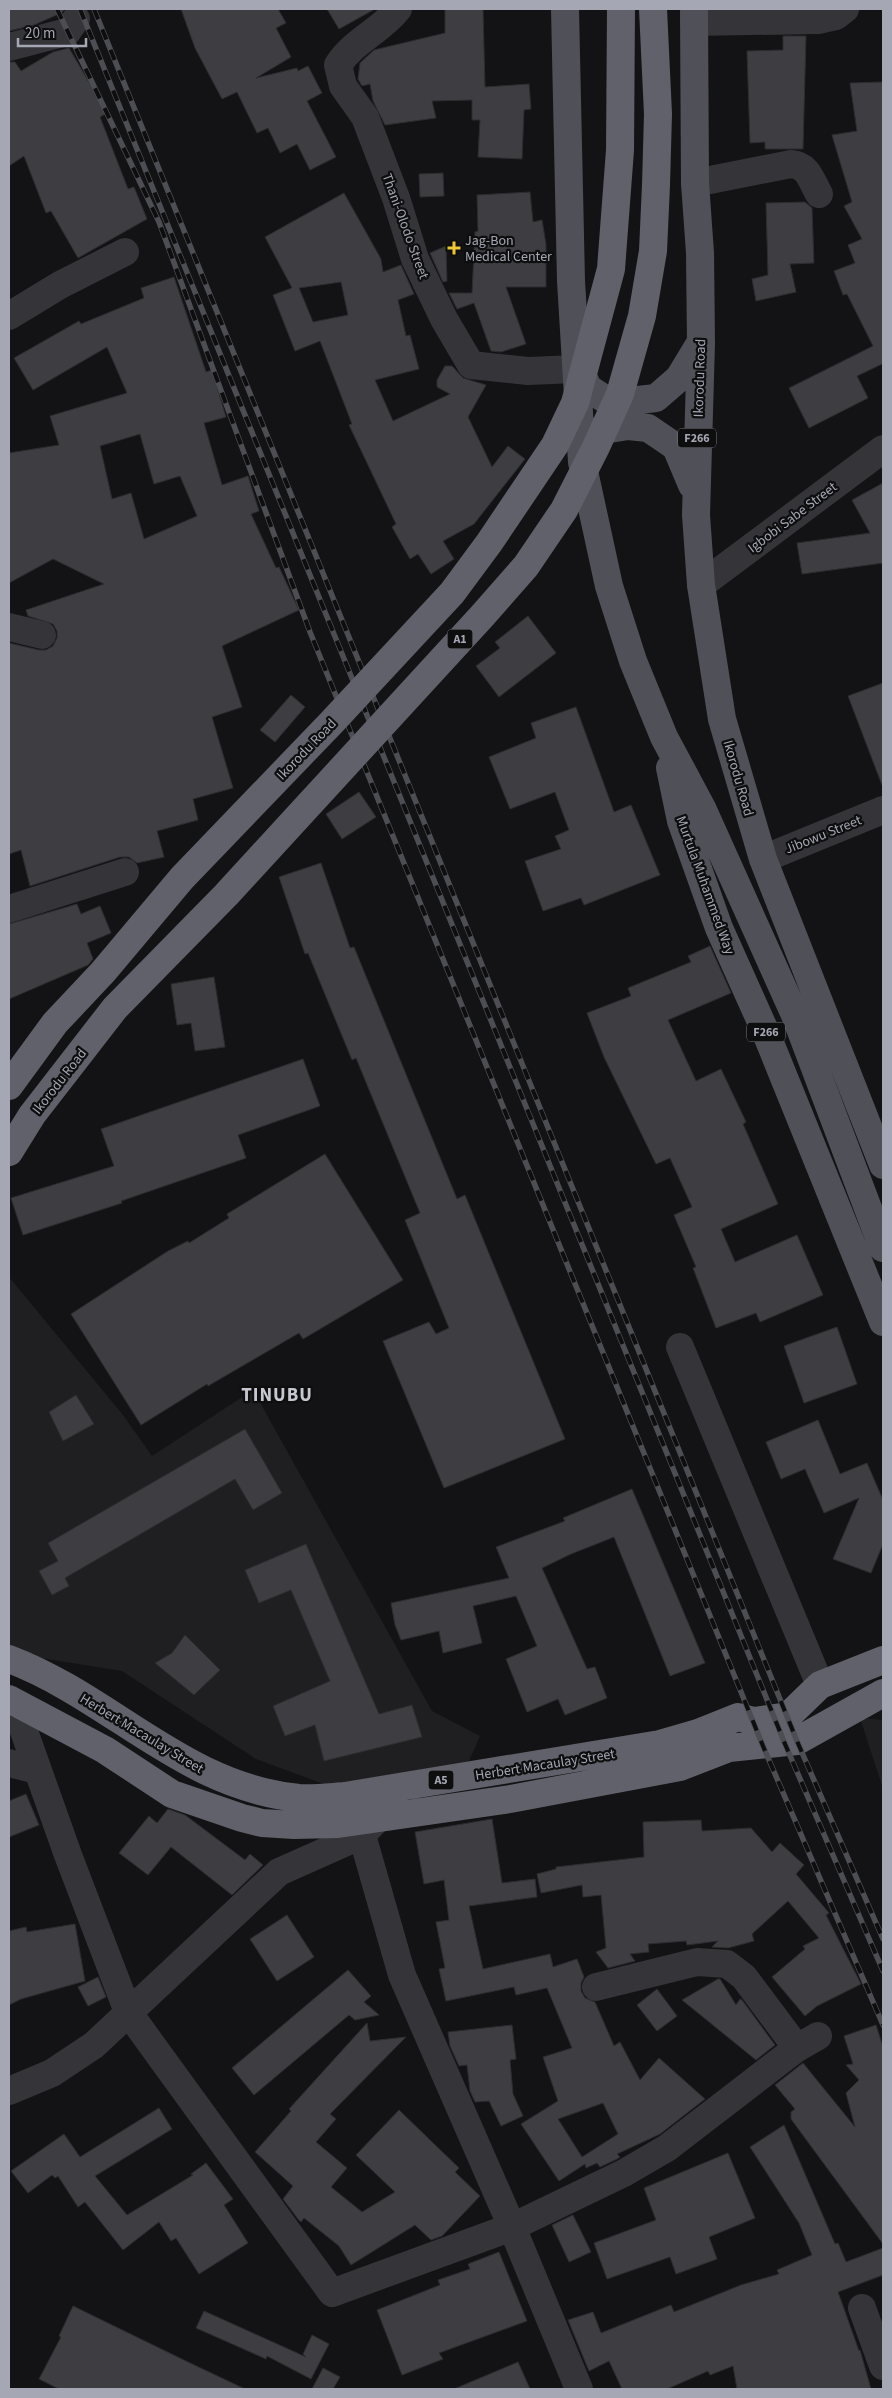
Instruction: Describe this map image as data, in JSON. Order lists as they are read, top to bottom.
{
  "streets": {
    "highway": [
      "Ikorodu Road",
      "A1",
      "Herbert Macaulay Street",
      "A5"
    ],
    "main road": ["F266", "Murtula Muhammed Way"],
    "street": ["Thani-Olodo Street", "Igbobi Sabe Street", "Jibowu Street"]
  },
  "crossings": [
    ["Thani-Olodo Street", "F266"],
    ["Ikorodu Road", "Igbobi Sabe Street"],
    ["Ikorodu Road", "Jibowu Street"],
    ["F266", "Murtula Muhammed Way"]
  ],
  "districts": ["TINUBU"],
  "places": {
    "health": ["Jag-Bon Medical Center"]
  },
  "scale_bar": "20 m"
}
